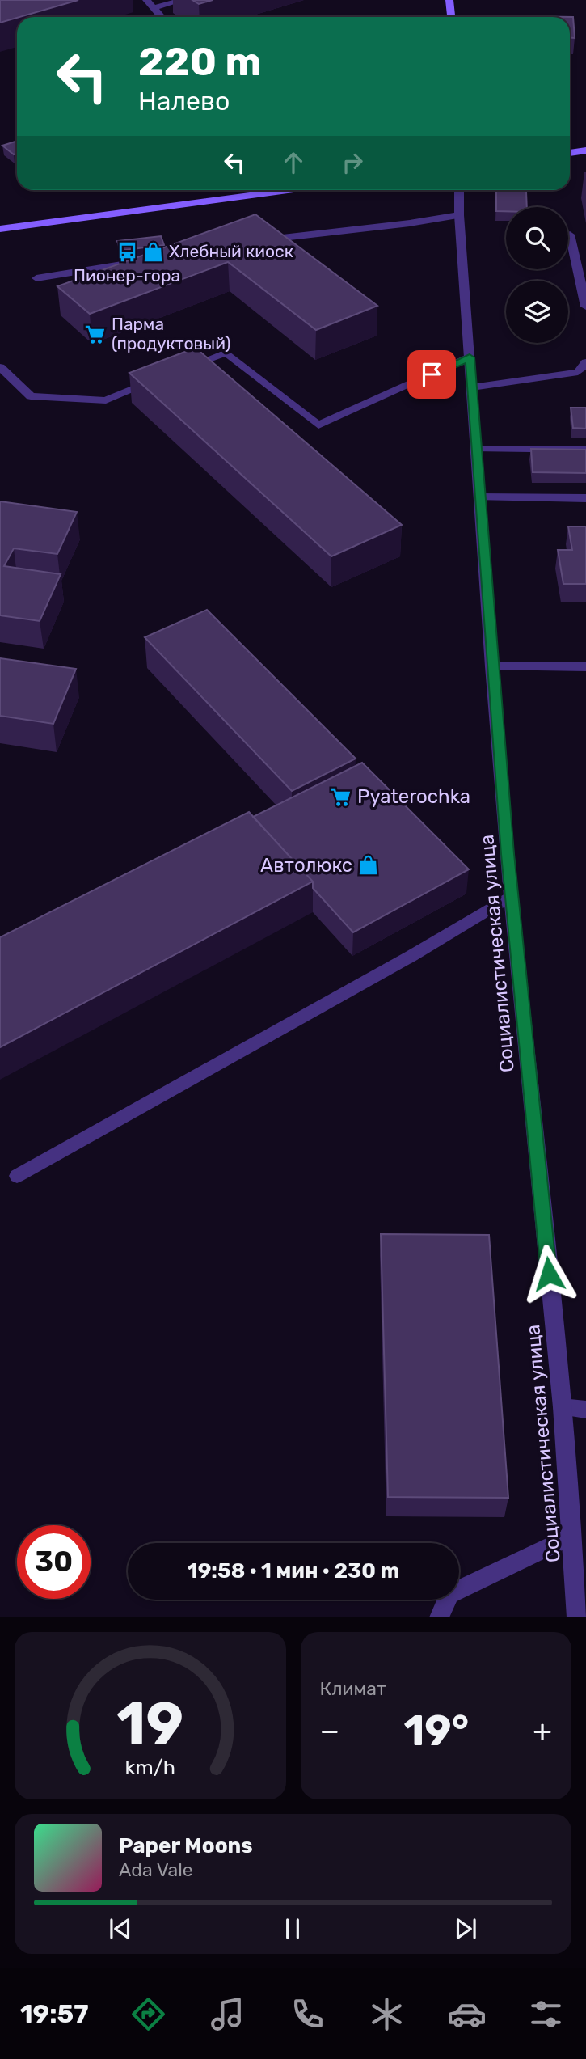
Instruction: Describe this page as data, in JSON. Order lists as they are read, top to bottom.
{
  "streets": {
    "street": ["Социалистическая улица"]
  },
  "places": {
    "shop": ["Хлебный киоск", "Автолюкс"],
    "bus stop": ["Пионер-гора"],
    "supermarket": ["Парма (продуктовый)", "Pyaterochka"]
  },
  "page": {
    "turn": ["220 m", "Налево"],
    "limit": "30",
    "trip": "19:58 · 1 мин · 230 m",
    "tile": "Климат",
    "heat": ["−", "19°", "+"],
    "song": ["Paper Moons", "Ada Vale"],
    "tabs": "19:57",
    "gauge": ["19", "km/h"]
  }
}
